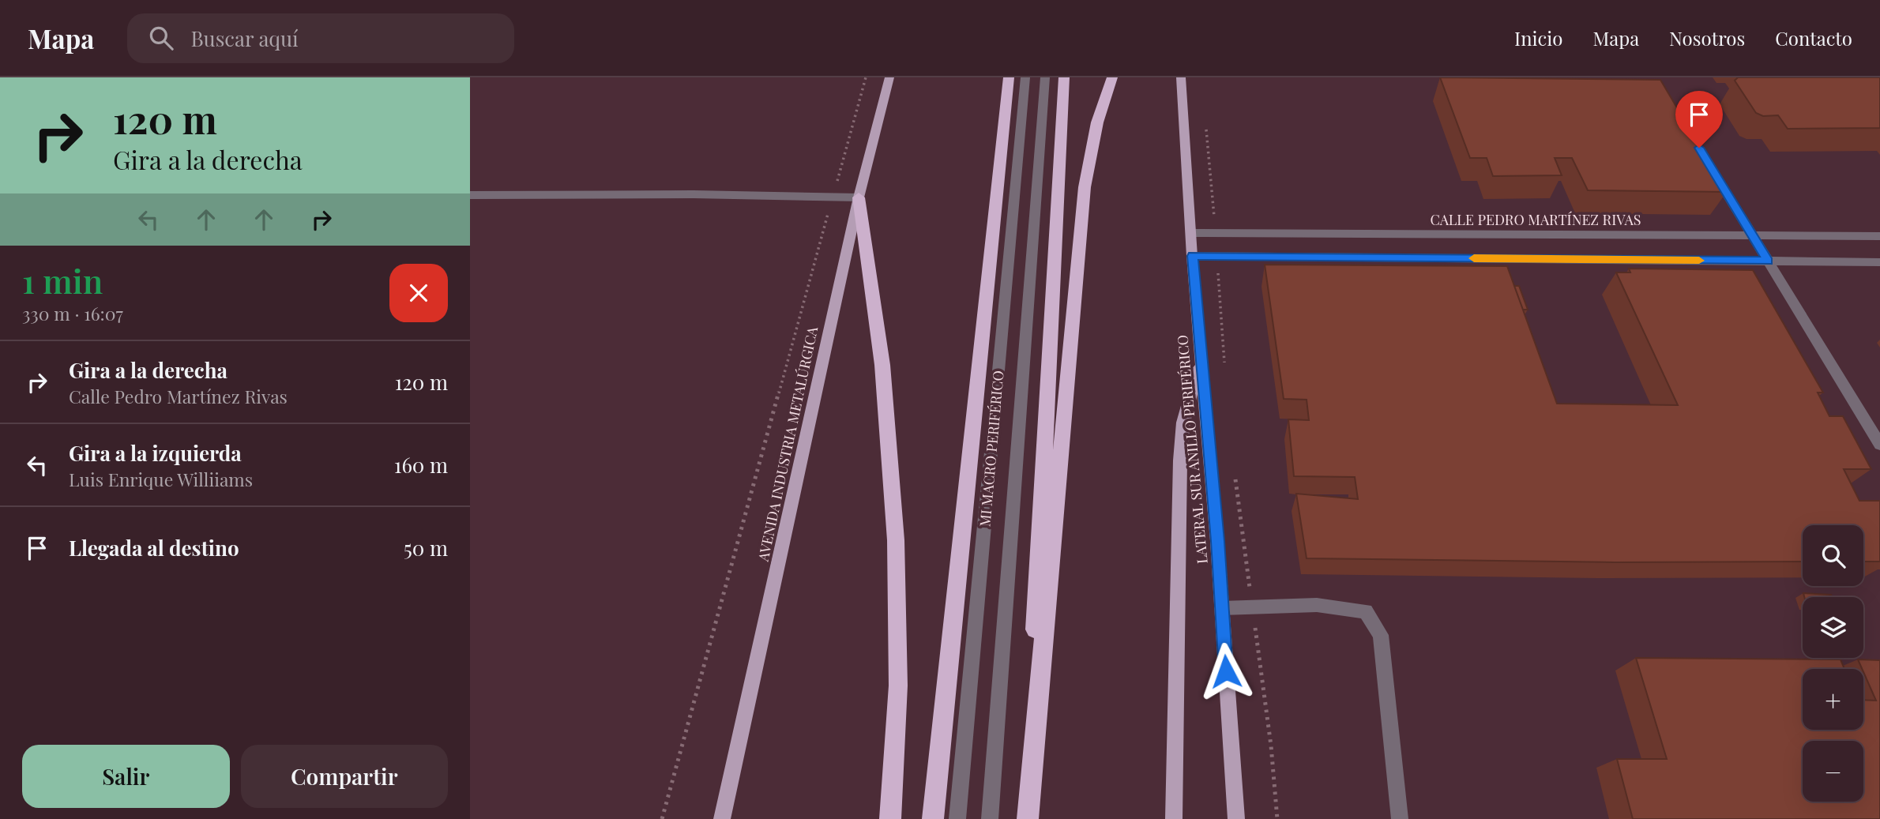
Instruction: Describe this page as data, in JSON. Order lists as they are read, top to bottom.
{
  "streets": {
    "main road": ["AVENIDA INDUSTRIA METALÚRGICA", "LATERAL SUR ANILLO PERIFÉRICO"],
    "street": ["CALLE PEDRO MARTÍNEZ RIVAS", "MI MACRO PERIFÉRICO"]
  },
  "crossings": [
    ["CALLE PEDRO MARTÍNEZ RIVAS", "LATERAL SUR ANILLO PERIFÉRICO"]
  ],
  "page": {
    "header": "Mapa",
    "search": "Buscar aquí",
    "nav": [
      "Inicio",
      "Mapa",
      "Nosotros",
      "Contacto"
    ],
    "turn": ["120 m", "Gira a la derecha"],
    "heading": ["1 min", "330 m · 16:07"],
    "list": [
      {
        "name": "Gira a la derecha",
        "note": "Calle Pedro Martínez Rivas",
        "value": "120 m"
      },
      {
        "name": "Gira a la izquierda",
        "note": "Luis Enrique Williiams",
        "value": "160 m"
      },
      {
        "name": "Llegada al destino",
        "value": "50 m"
      }
    ],
    "map_buttons": ["+", "−"],
    "buttons": ["Salir", "Compartir"]
  }
}
